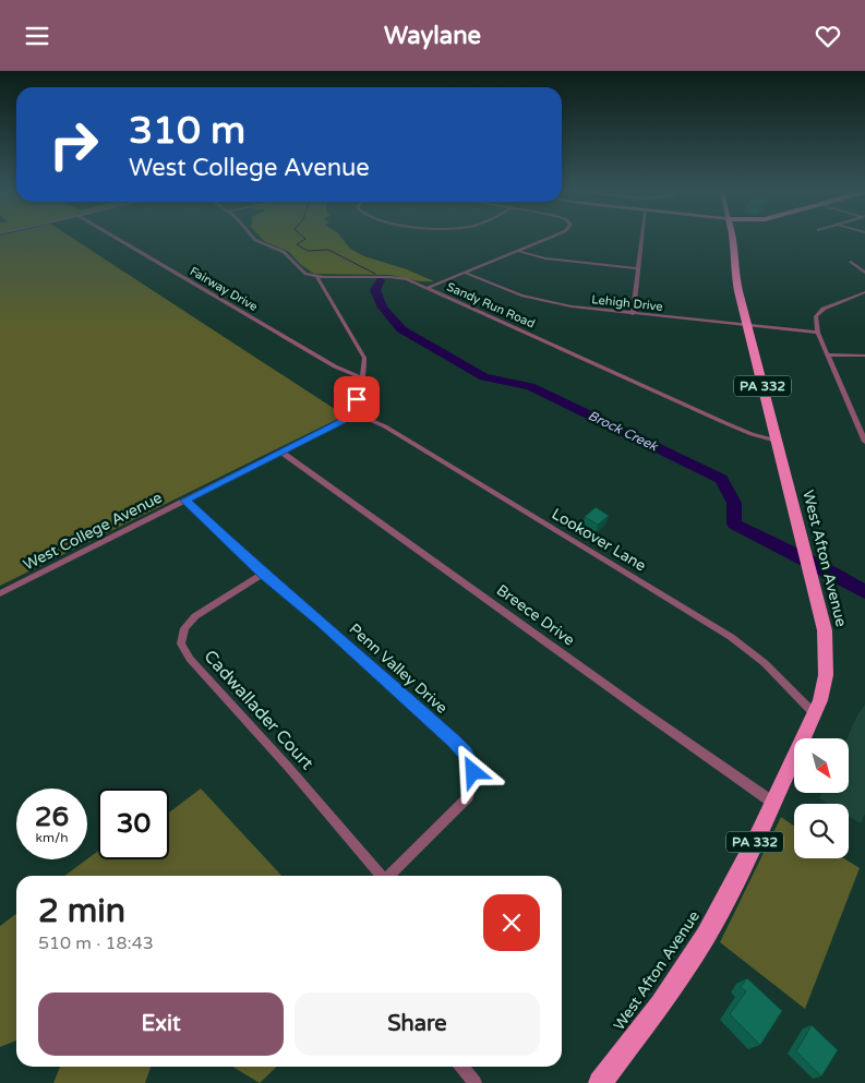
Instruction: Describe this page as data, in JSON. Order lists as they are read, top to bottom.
{
  "streets": {
    "main road": ["PA 332", "West Afton Avenue"],
    "street": [
      "Fairway Drive",
      "Lehigh Drive",
      "Sandy Run Road",
      "West College Avenue",
      "Lookover Lane",
      "Breece Drive",
      "Penn Valley Drive",
      "Cadwallader Court"
    ]
  },
  "crossings": [
    ["Lehigh Drive", "West Afton Avenue"],
    ["Sandy Run Road", "West Afton Avenue"],
    ["West College Avenue", "Lookover Lane"],
    ["West College Avenue", "Breece Drive"],
    ["West College Avenue", "Penn Valley Drive"],
    ["Lookover Lane", "West Afton Avenue"],
    ["West Afton Avenue", "Breece Drive"],
    ["Penn Valley Drive", "Cadwallader Court"]
  ],
  "water": ["Brock Creek"],
  "north": "bottom right",
  "page": {
    "header": "Waylane",
    "turn": ["310 m", "West College Avenue"],
    "speed": "26 km/h",
    "limit": "30",
    "heading": ["2 min", "510 m · 18:43"],
    "buttons": ["Exit", "Share"]
  }
}
